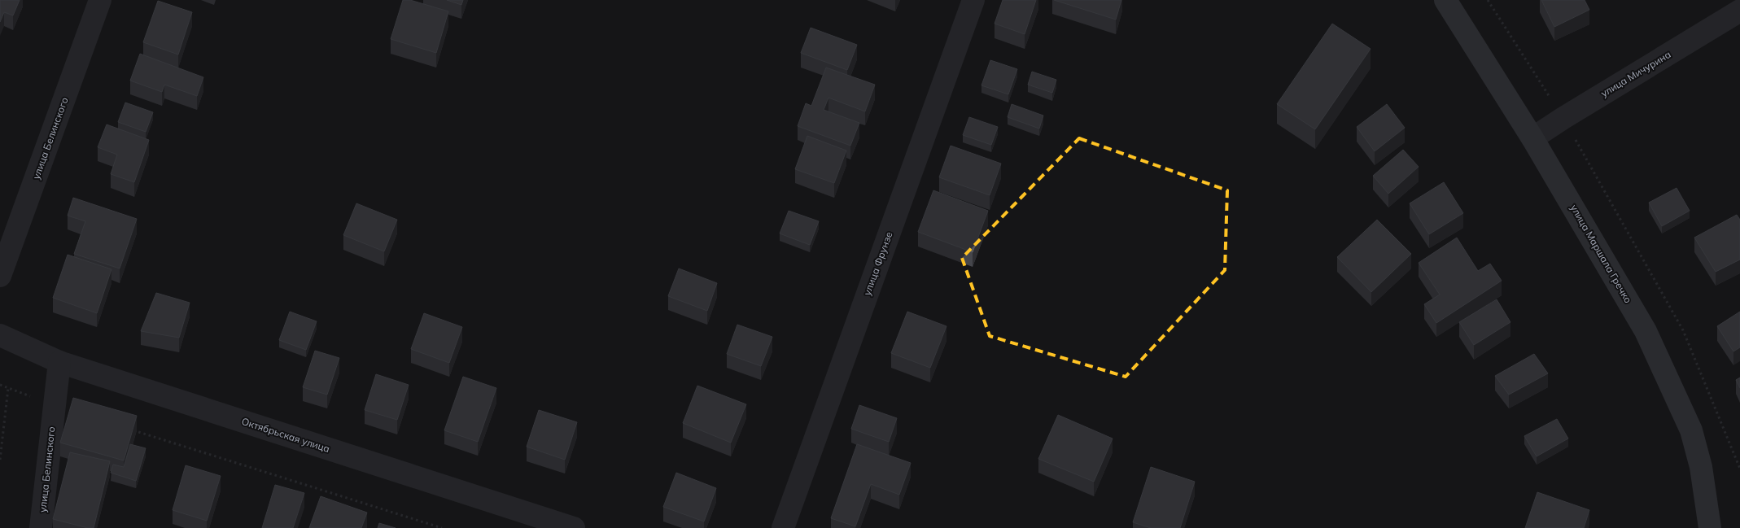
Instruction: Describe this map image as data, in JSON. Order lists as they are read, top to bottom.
{
  "streets": {
    "main road": ["улица Маршала Гречко"],
    "street": [
      "улица Мичурина",
      "улица Белинского",
      "улица Фрунзе",
      "Октябрьская улица"
    ]
  },
  "crossings": [
    ["улица Мичурина", "улица Маршала Гречко"],
    ["улица Белинского", "Октябрьская улица"]
  ]
}
